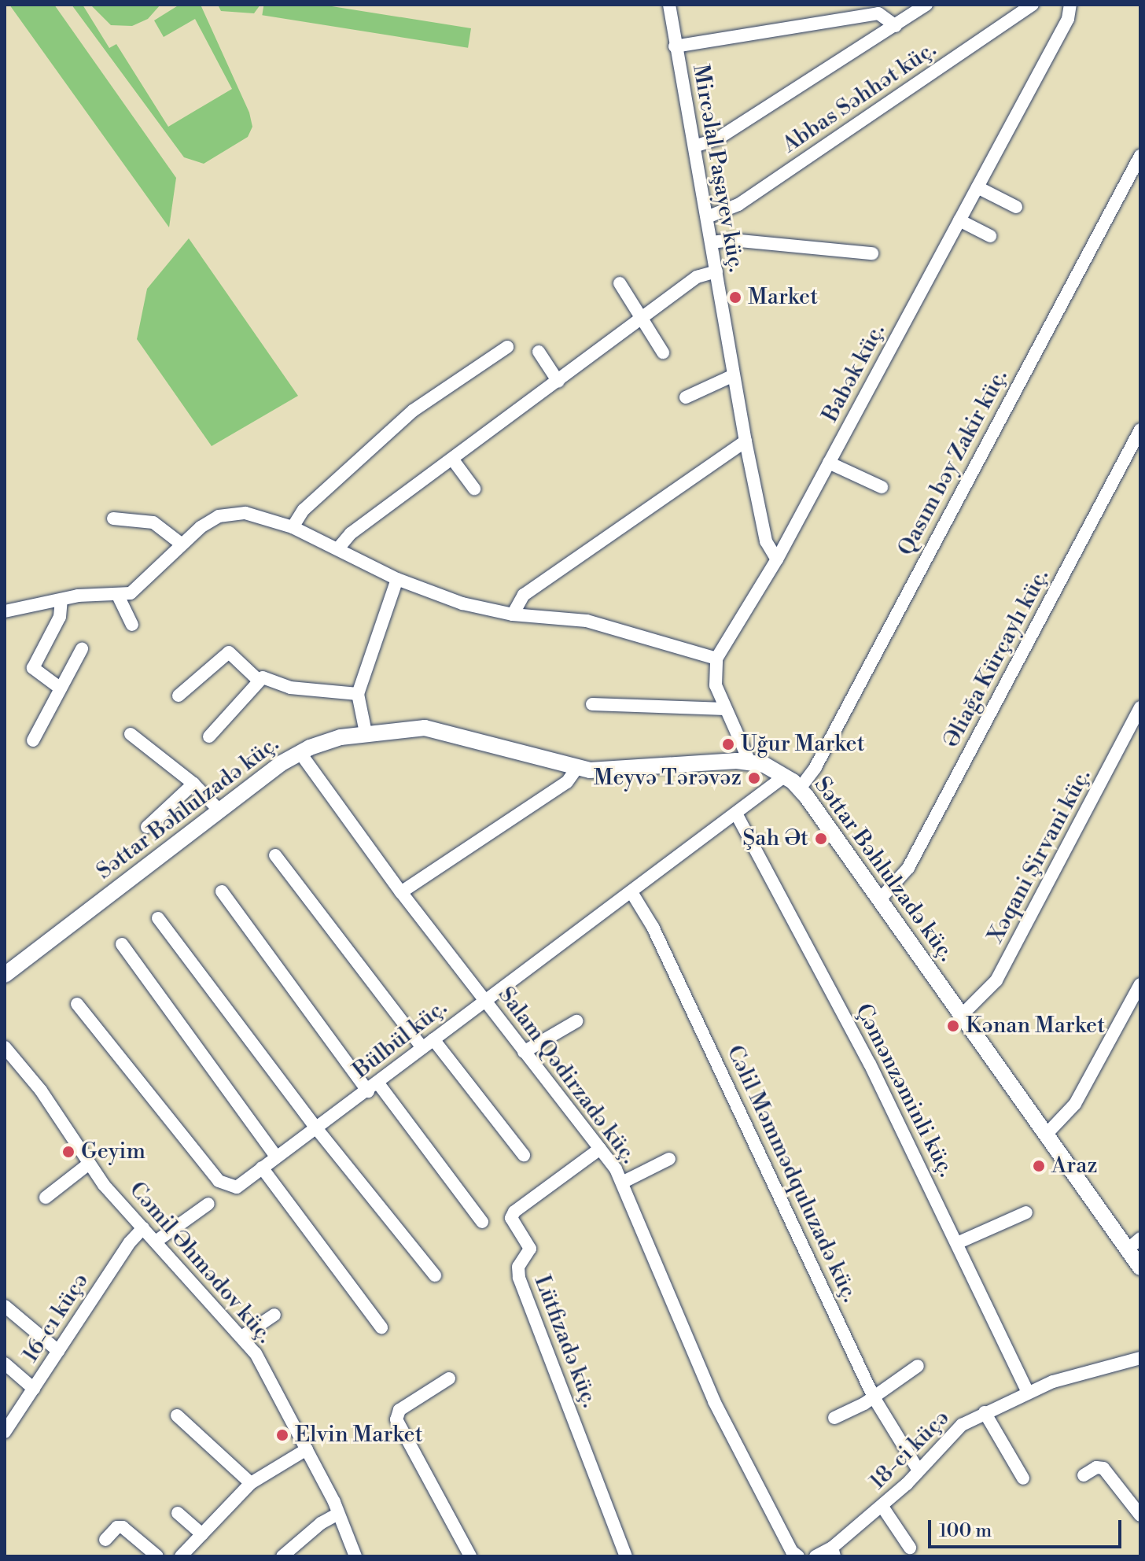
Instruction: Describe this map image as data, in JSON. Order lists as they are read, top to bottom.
{
  "streets": {
    "street": [
      "Abbas Səhhət küç.",
      "Mircəlal Paşayev küç.",
      "Babək küç.",
      "Qasım bəy Zakir küç.",
      "Əliağa Kürçaylı küç.",
      "Səttar Bəhlulzadə küç.",
      "Xəqani Şirvani küç.",
      "Bülbül küç.",
      "Salam Qədirzadə küç.",
      "Çəmənzəminli küç.",
      "Cəlil Məmmədquluzadə küç.",
      "Cəmil Əhmədov küç.",
      "16-cı küçə",
      "Lütfizadə küç.",
      "18-ci küçə"
    ]
  },
  "crossings": [
    ["Abbas Səhhət küç.", "Mircəlal Paşayev küç."],
    ["Mircəlal Paşayev küç.", "Babək küç."],
    ["Qasım bəy Zakir küç.", "Səttar Bəhlulzadə küç."],
    ["Əliağa Kürçaylı küç.", "Səttar Bəhlulzadə küç."],
    ["Səttar Bəhlulzadə küç.", "Xəqani Şirvani küç."],
    ["Səttar Bəhlulzadə küç.", "Bülbül küç."],
    ["Səttar Bəhlulzadə küç.", "Salam Qədirzadə küç."],
    ["Bülbül küç.", "Salam Qədirzadə küç."],
    ["Bülbül küç.", "Çəmənzəminli küç."],
    ["Bülbül küç.", "Cəlil Məmmədquluzadə küç."],
    ["Salam Qədirzadə küç.", "Lütfizadə küç."],
    ["Çəmənzəminli küç.", "18-ci küçə"],
    ["Cəlil Məmmədquluzadə küç.", "18-ci küçə"],
    ["Cəmil Əhmədov küç.", "16-cı küçə"]
  ],
  "places": [
    "Market",
    "Uğur Market",
    "Meyvə Tərəvəz",
    "Şah Ət",
    "Kənan Market",
    "Geyim",
    "Araz",
    "Elvin Market"
  ],
  "scale_bar": "100 m"
}
